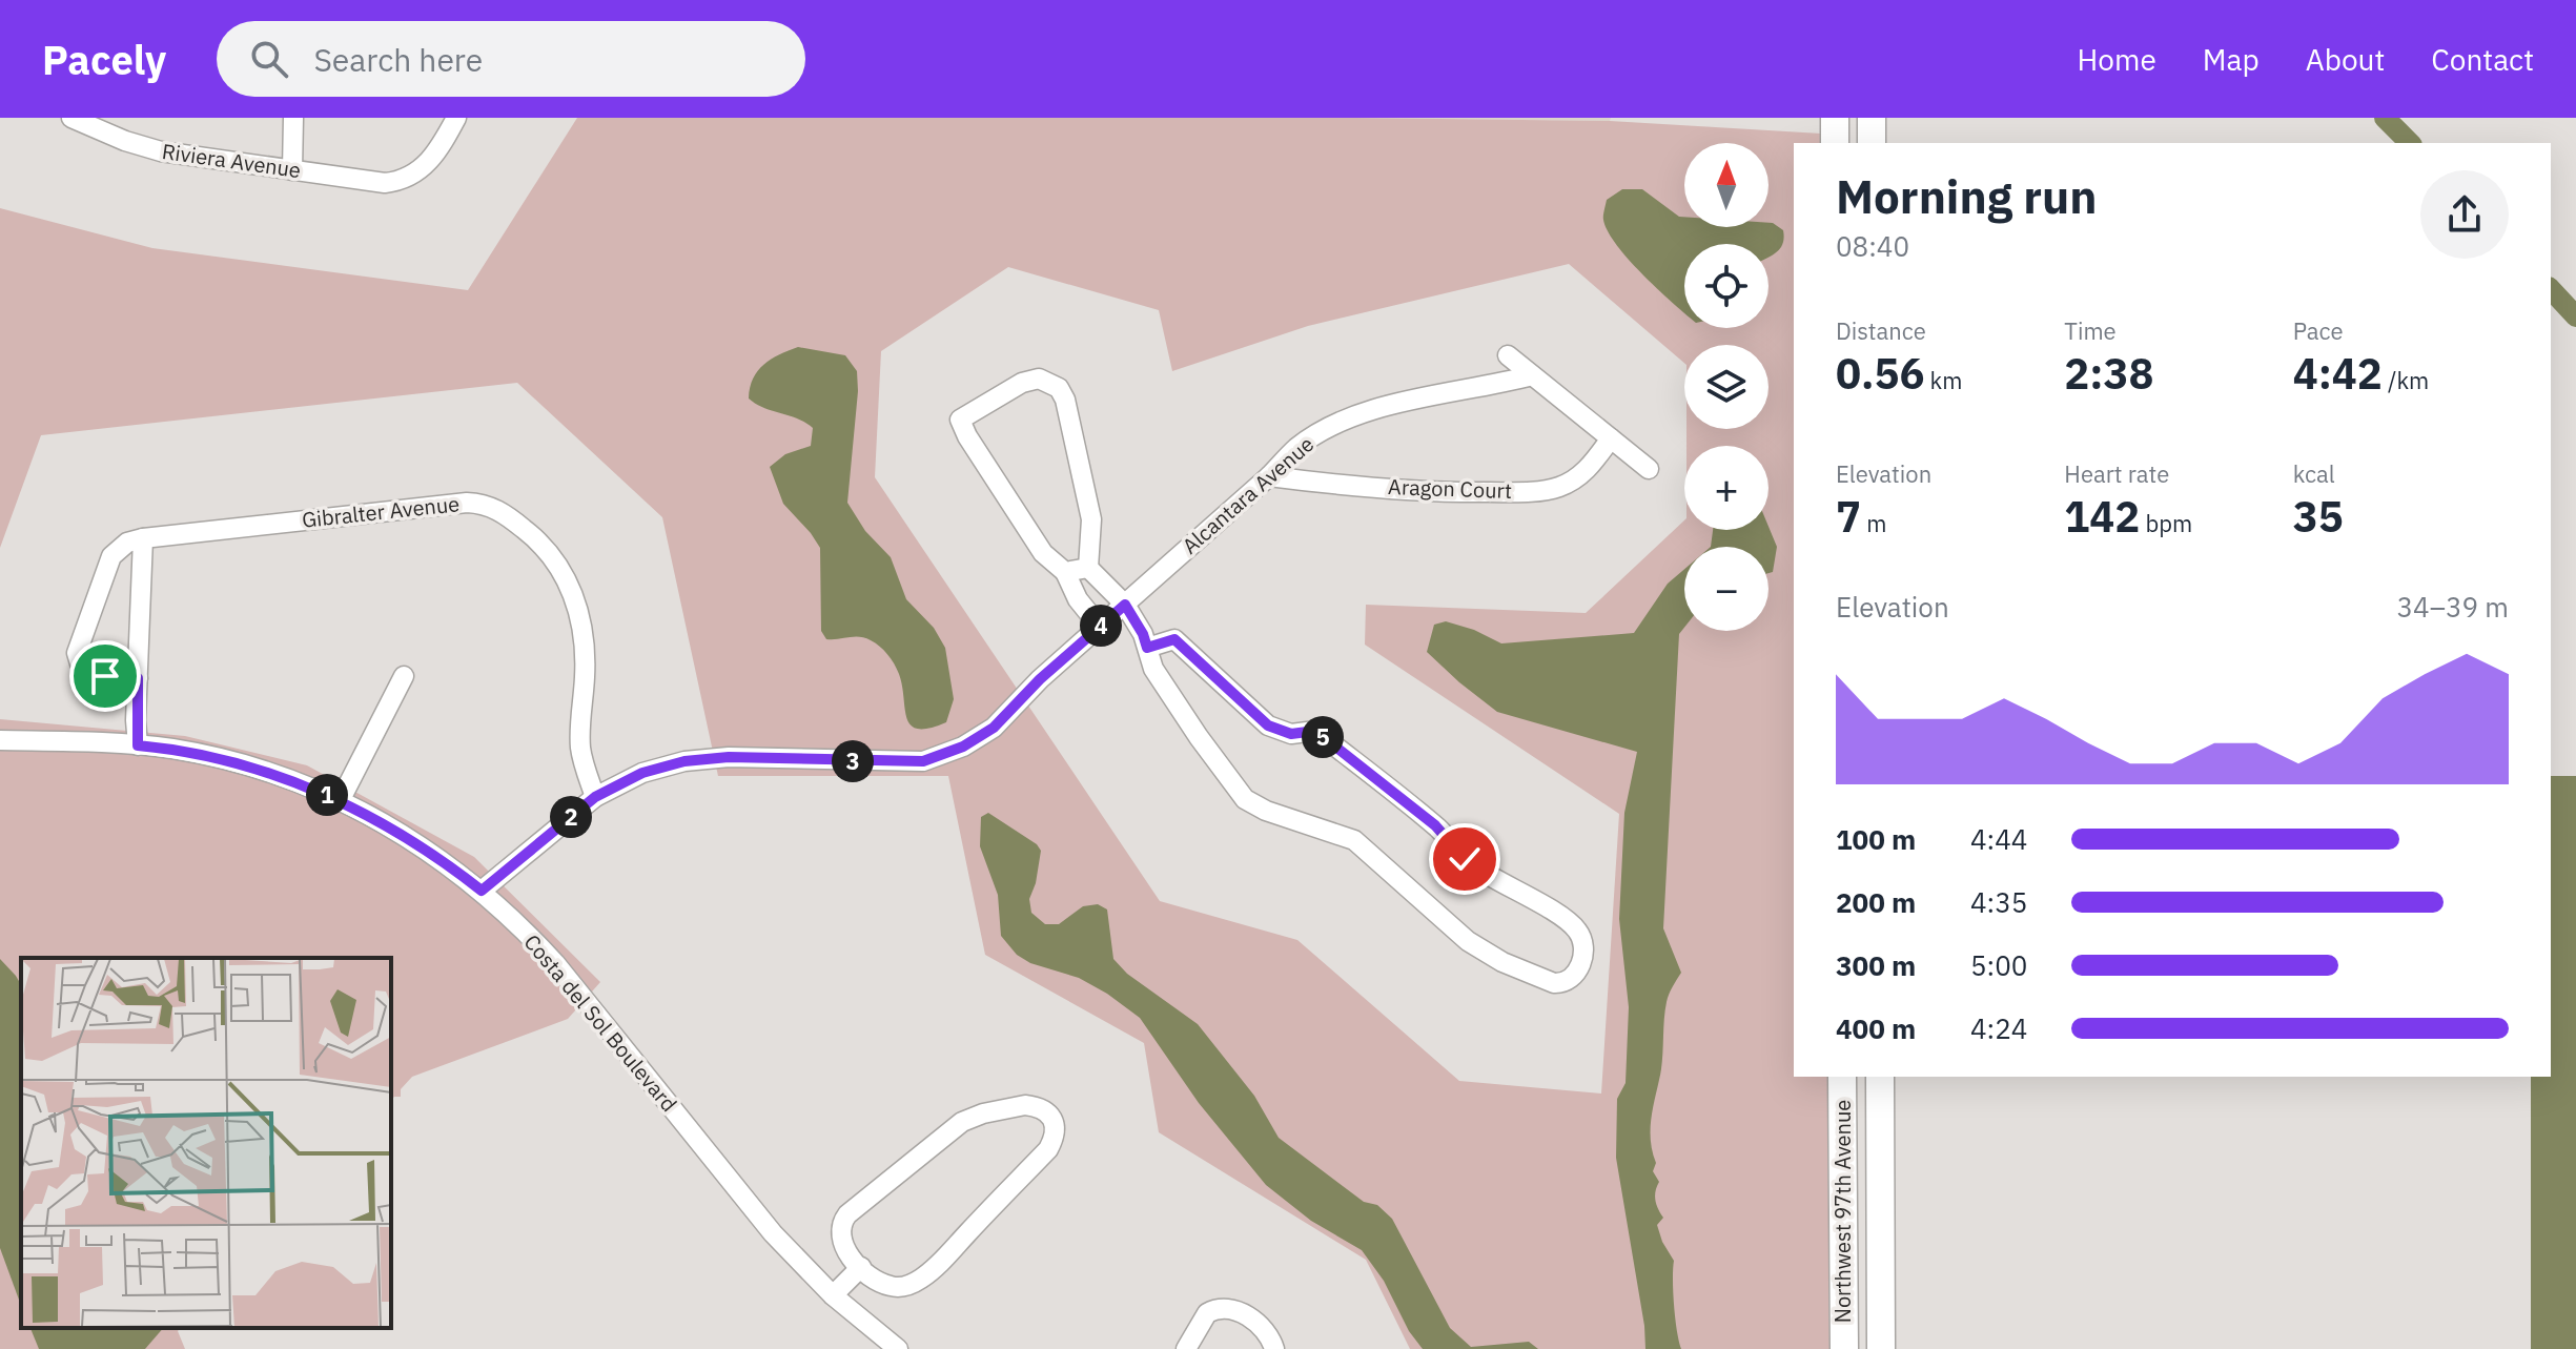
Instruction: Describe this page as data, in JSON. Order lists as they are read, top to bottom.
{
  "streets": {
    "street": [
      "Riviera Avenue",
      "Aragon Court",
      "Alcantara Avenue",
      "Gibralter Avenue",
      "Costa del Sol Boulevard",
      "Northwest 97th Avenue"
    ]
  },
  "crossings": [
    ["Aragon Court", "Alcantara Avenue"],
    ["Alcantara Avenue", "Gibralter Avenue"],
    ["Alcantara Avenue", "Costa del Sol Boulevard"]
  ],
  "north": "top",
  "page": {
    "header": "Pacely",
    "search": "Search here",
    "nav": [
      "Home",
      "Map",
      "About",
      "Contact"
    ],
    "map_buttons": ["+", "−"],
    "heading": ["Morning run", "08:40"],
    "stats": [
      ["Distance", "0.56 km"],
      ["Time", "2:38"],
      ["Pace", "4:42 /km"],
      ["Elevation", "7 m"],
      ["Heart rate", "142 bpm"],
      ["kcal", "35"]
    ],
    "chart": ["Elevation", "34–39 m"],
    "pins": [
      "4",
      "5",
      "3",
      "1",
      "2"
    ],
    "list": [
      {
        "name": "100 m",
        "note": "4:44"
      },
      {
        "name": "200 m",
        "note": "4:35"
      },
      {
        "name": "300 m",
        "note": "5:00"
      },
      {
        "name": "400 m",
        "note": "4:24"
      }
    ]
  }
}
